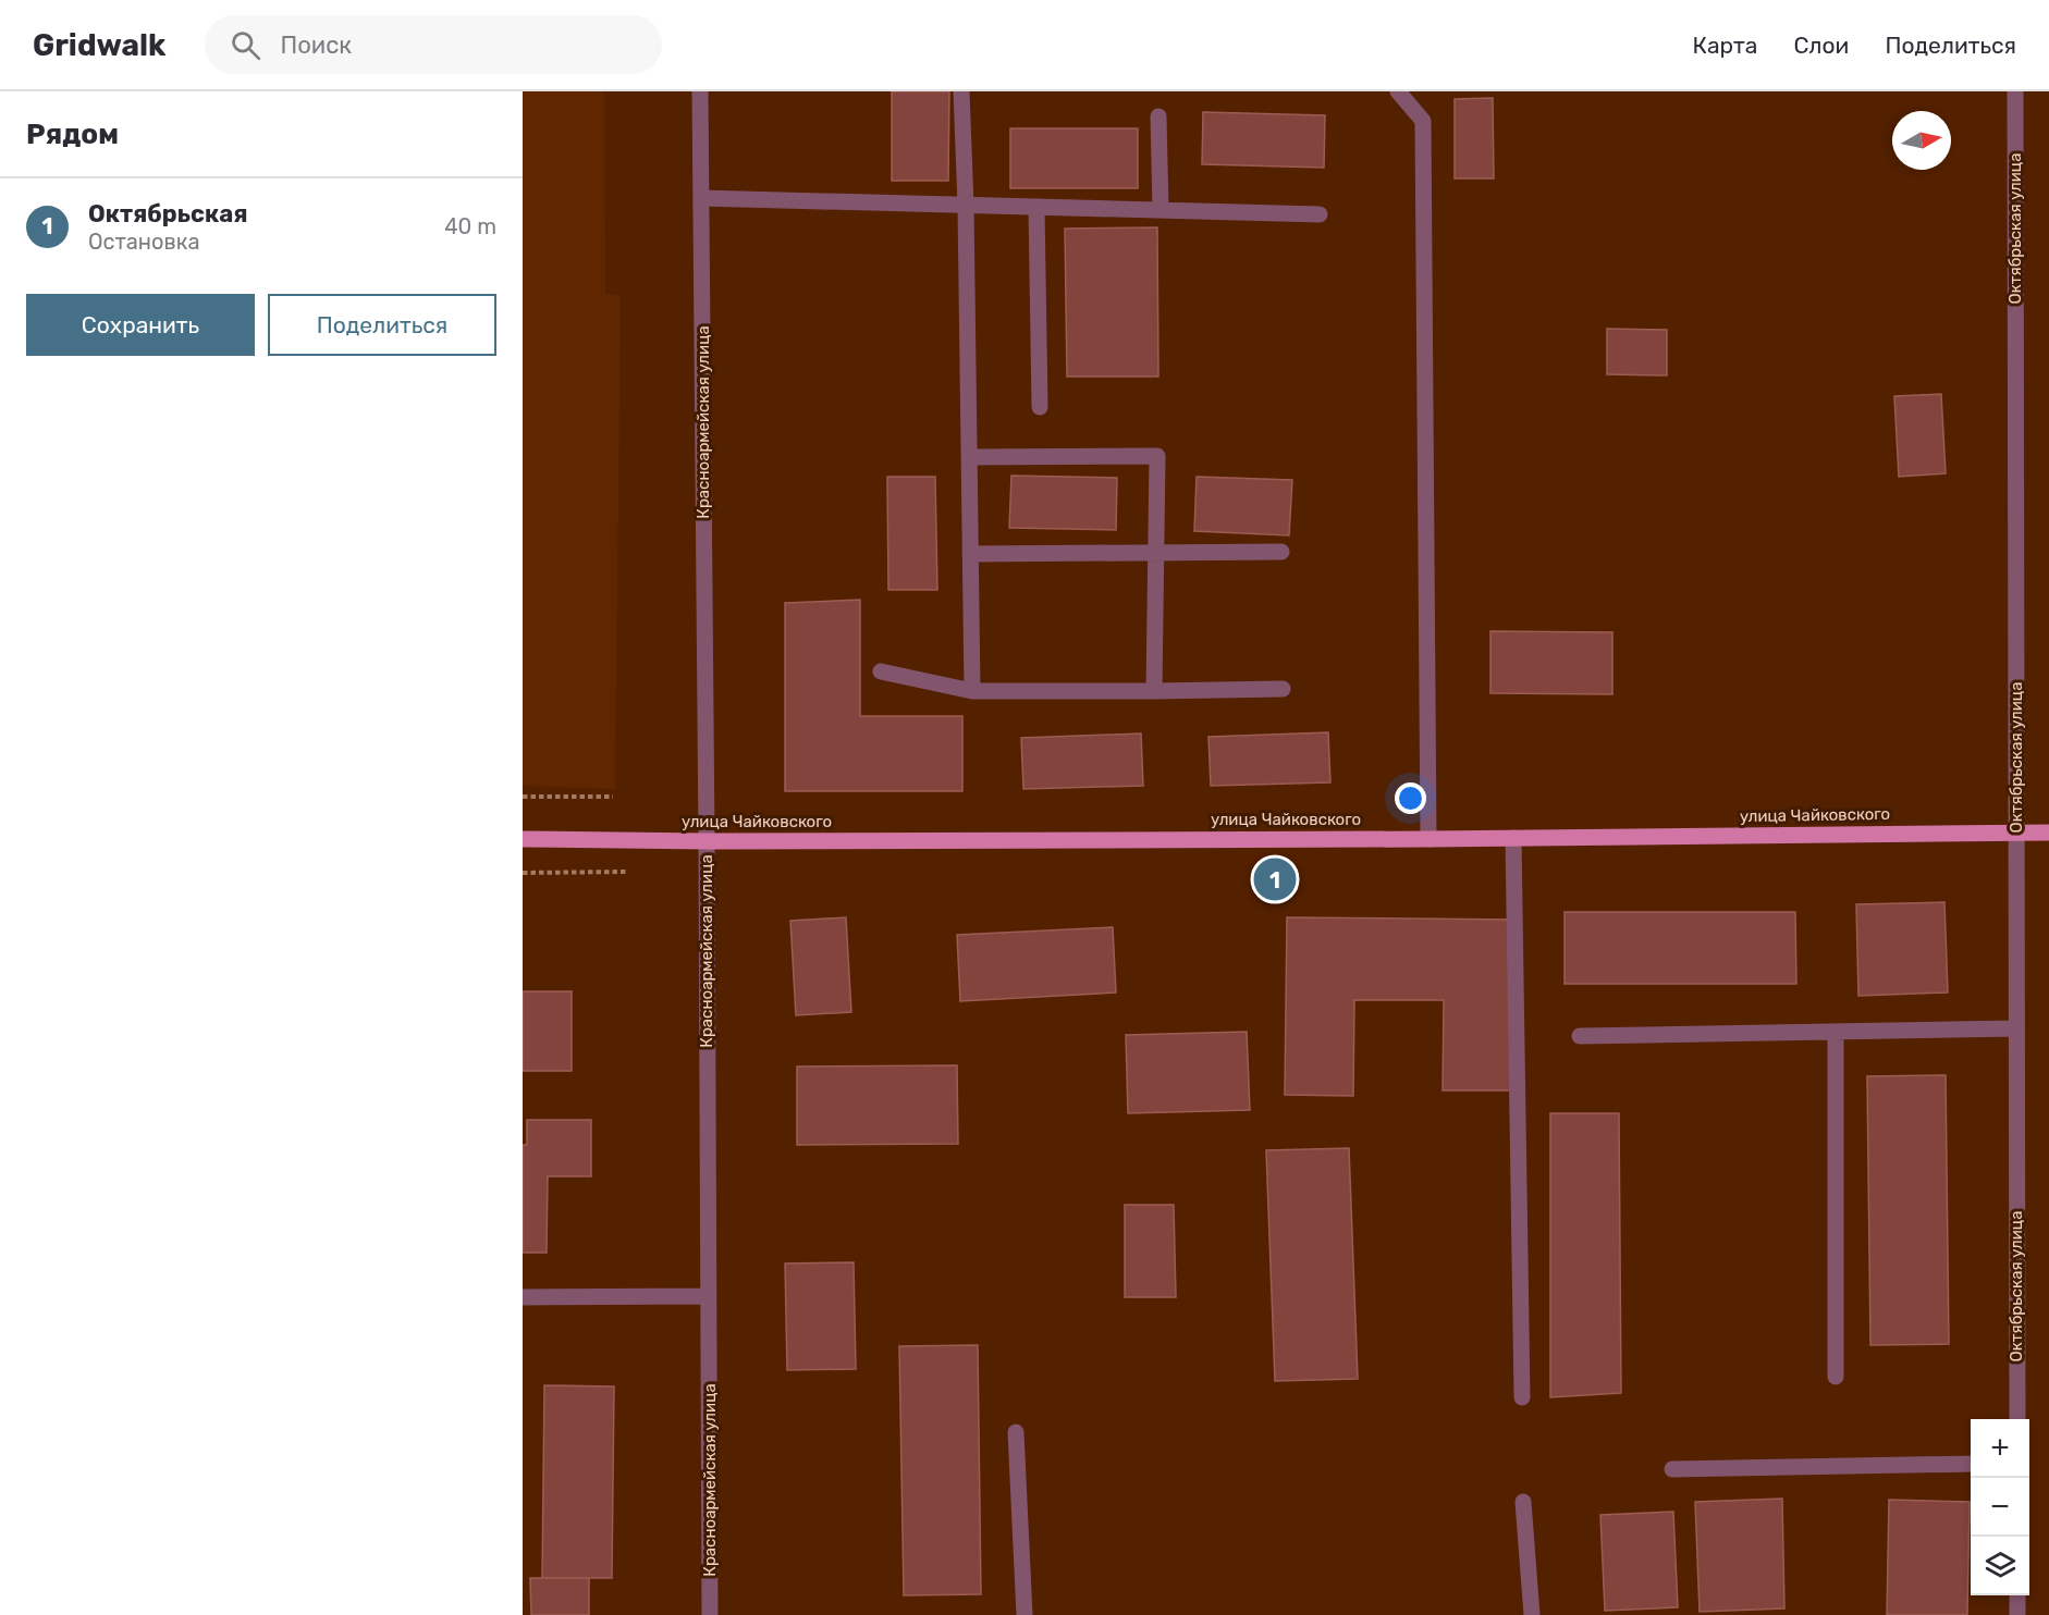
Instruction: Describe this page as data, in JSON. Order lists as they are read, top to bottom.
{
  "streets": {
    "main road": ["улица Чайковского"],
    "street": ["Октябрьская улица", "Красноармейская улица"]
  },
  "crossings": [
    ["Октябрьская улица", "улица Чайковского"],
    ["Красноармейская улица", "улица Чайковского"]
  ],
  "north": "right",
  "page": {
    "header": "Gridwalk",
    "search": "Поиск",
    "nav": ["Карта", "Слои", "Поделиться"],
    "heading": "Рядом",
    "list": [
      {
        "mark": "1",
        "name": "Октябрьская",
        "note": "Остановка",
        "value": "40 m"
      }
    ],
    "buttons": ["Сохранить", "Поделиться"],
    "pins": "1",
    "map_buttons": ["+", "−"]
  }
}
